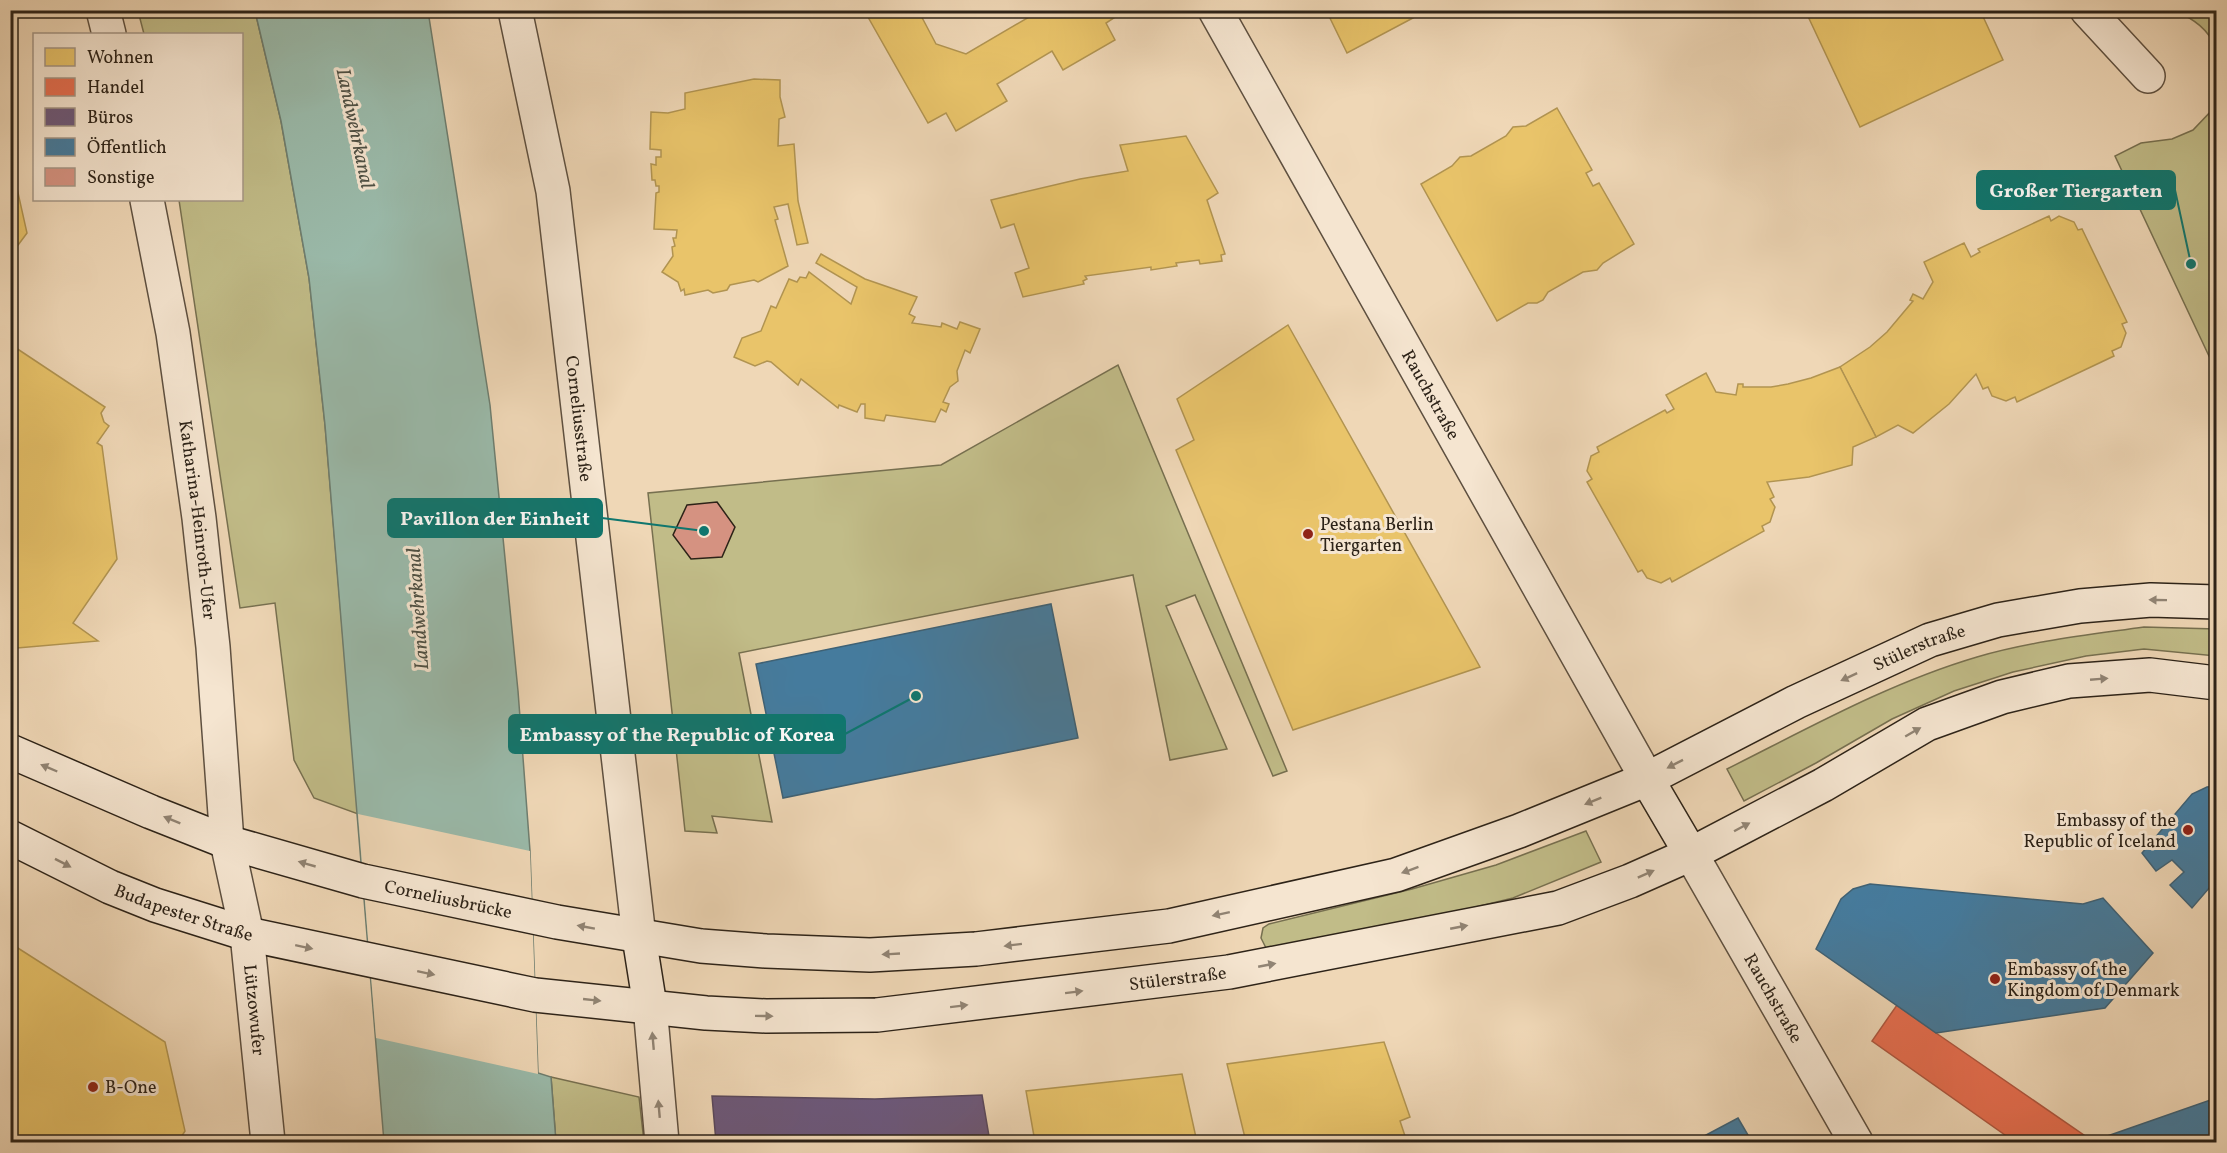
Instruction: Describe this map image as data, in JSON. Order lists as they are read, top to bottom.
{
  "streets": {
    "main road": [
      "Rauchstraße",
      "Corneliusstraße",
      "Katharina-Heinroth-Ufer",
      "Stülerstraße",
      "Corneliusbrücke",
      "Budapester Straße",
      "Lützowufer"
    ]
  },
  "crossings": [
    ["Rauchstraße", "Stülerstraße"],
    ["Corneliusstraße", "Stülerstraße"],
    ["Katharina-Heinroth-Ufer", "Corneliusbrücke"],
    ["Katharina-Heinroth-Ufer", "Lützowufer"],
    ["Stülerstraße", "Corneliusbrücke"],
    ["Stülerstraße", "Budapester Straße"],
    ["Corneliusbrücke", "Lützowufer"],
    ["Budapester Straße", "Lützowufer"]
  ],
  "one_way": ["Corneliusbrücke"],
  "water": ["Landwehrkanal"],
  "places": [
    "Großer Tiergarten",
    "Pavillon der Einheit",
    "Pestana Berlin Tiergarten",
    "Embassy of the Republic of Korea",
    "Embassy of the Republic of Iceland",
    "Embassy of the Kingdom of Denmark",
    "B-One"
  ],
  "legend": [
    "Wohnen",
    "Handel",
    "Büros",
    "Öffentlich",
    "Sonstige"
  ]
}
